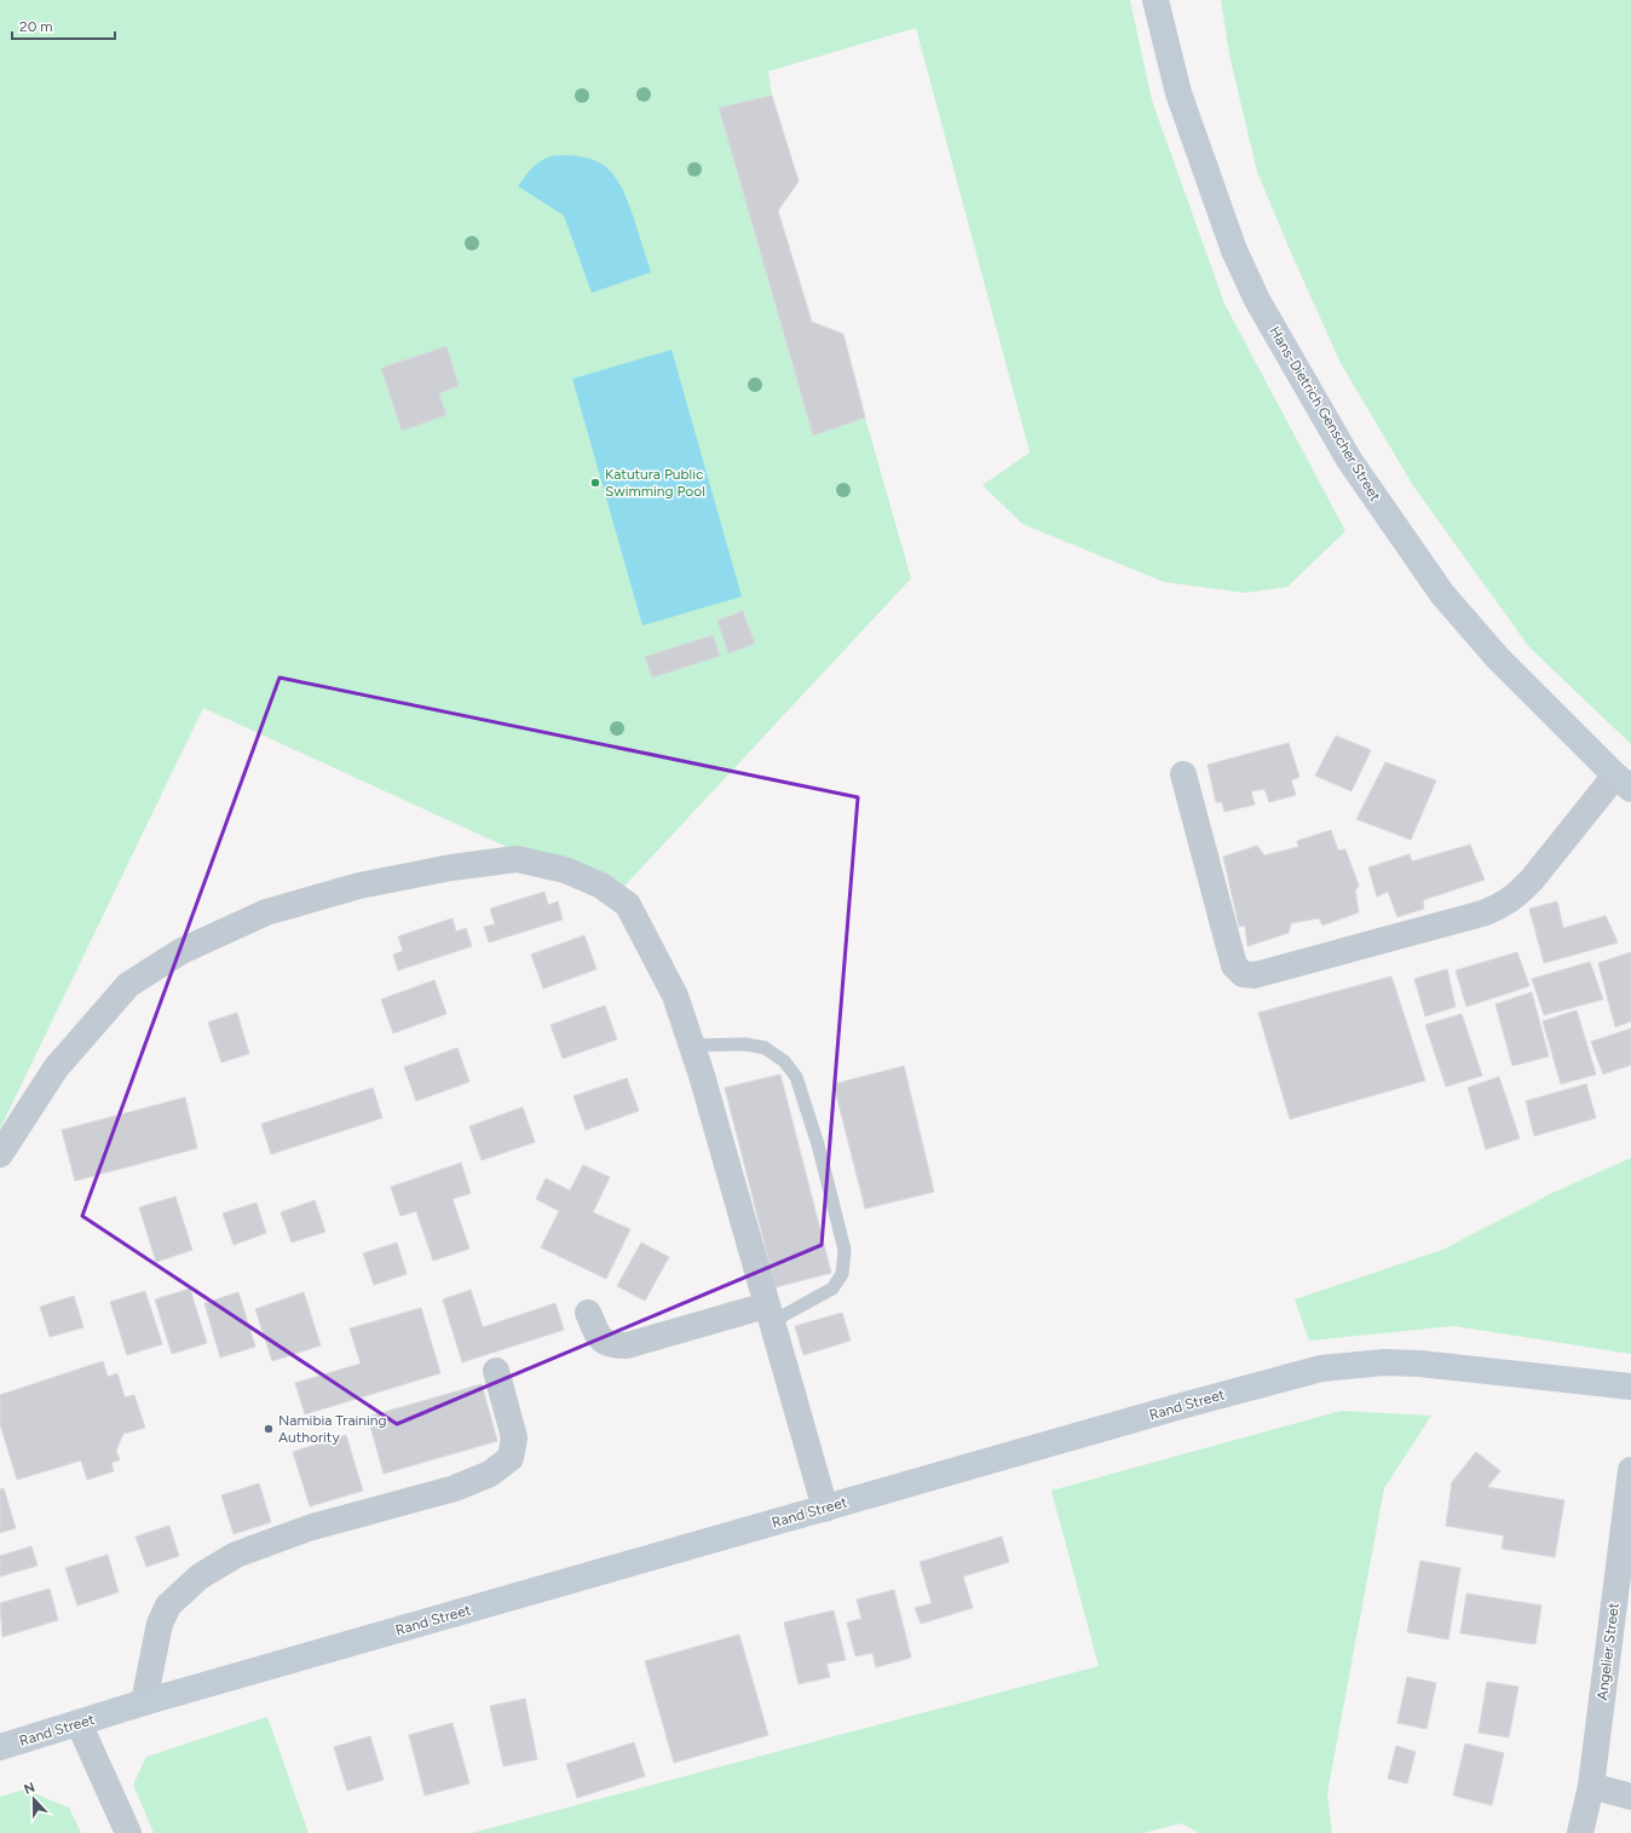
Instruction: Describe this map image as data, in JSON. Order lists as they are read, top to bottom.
{
  "streets": {
    "street": ["Hans-Dietrich Genscher Street", "Rand Street", "Angelier Street"]
  },
  "places": ["Katutura Public Swimming Pool", "Namibia Training Authority"],
  "scale_bar": "20 m",
  "north": "top"
}
